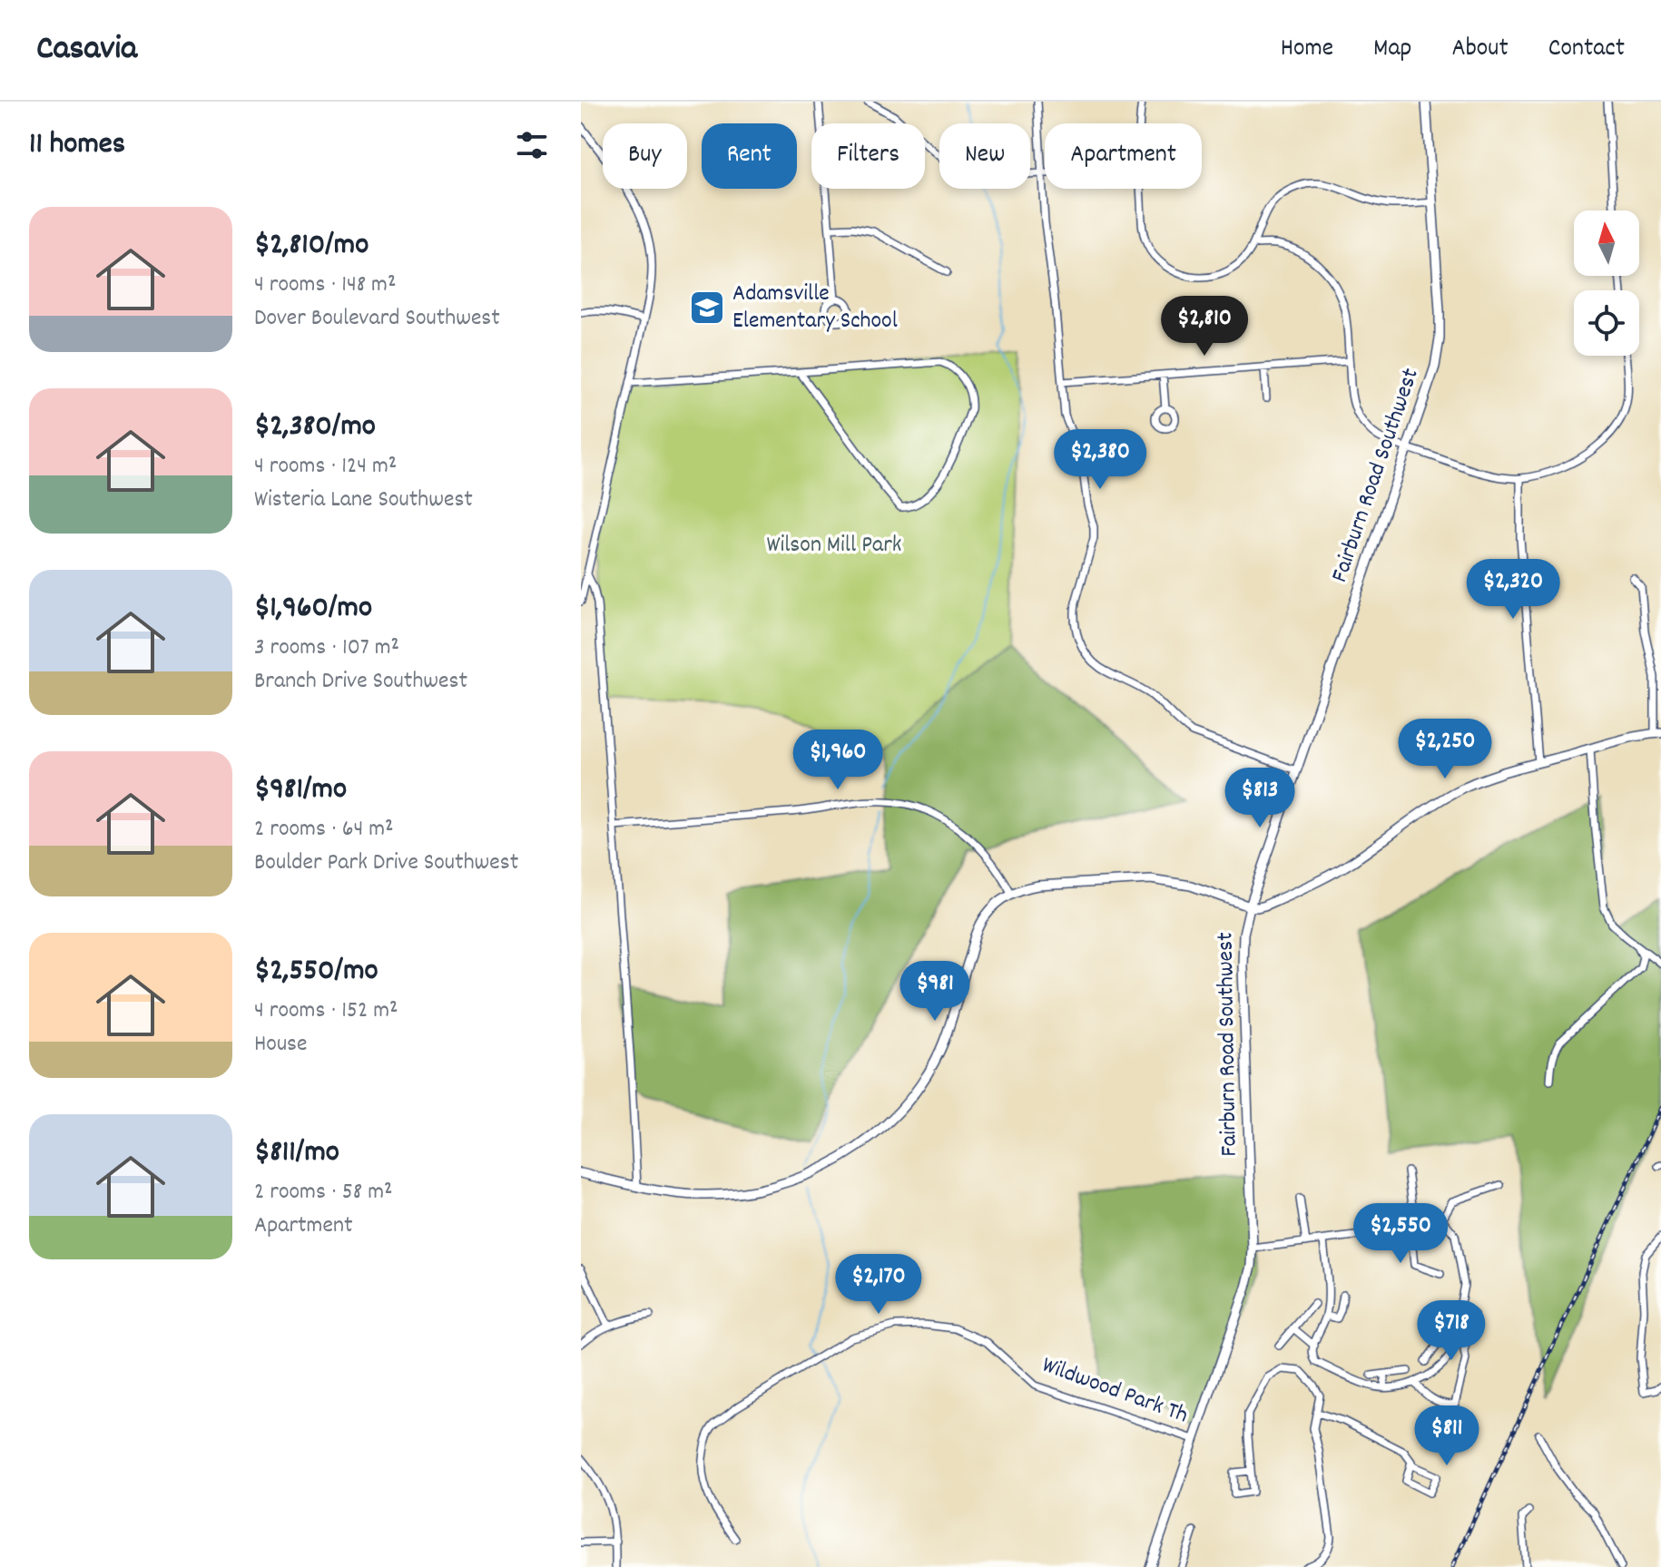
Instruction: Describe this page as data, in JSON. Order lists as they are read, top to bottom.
{
  "streets": {
    "street": ["Fairburn Road Southwest", "Wildwood Park Th"]
  },
  "crossings": [
    ["Fairburn Road Southwest", "Wildwood Park Th"]
  ],
  "parks": ["Wilson Mill Park"],
  "places": {
    "school or university": ["Adamsville Elementary School"]
  },
  "north": "top",
  "page": {
    "header": "Casavia",
    "nav": [
      "Home",
      "Map",
      "About",
      "Contact"
    ],
    "heading": "11 homes",
    "chip": [
      "Buy",
      "Rent",
      "Filters",
      "New",
      "Apartment"
    ],
    "list": [
      {
        "name": "$2,810/mo",
        "note": "4 rooms · 148 m² · Dover Boulevard Southwest"
      },
      {
        "name": "$2,380/mo",
        "note": "4 rooms · 124 m² · Wisteria Lane Southwest"
      },
      {
        "name": "$1,960/mo",
        "note": "3 rooms · 107 m² · Branch Drive Southwest"
      },
      {
        "name": "$981/mo",
        "note": "2 rooms · 64 m² · Boulder Park Drive Southwest"
      },
      {
        "name": "$2,550/mo",
        "note": "4 rooms · 152 m² · House"
      },
      {
        "name": "$811/mo",
        "note": "2 rooms · 58 m² · Apartment"
      }
    ],
    "price": [
      "$2,810",
      "$2,380",
      "$2,320",
      "$2,250",
      "$1,960",
      "$813",
      "$981",
      "$2,550",
      "$2,170",
      "$718",
      "$811"
    ]
  }
}
